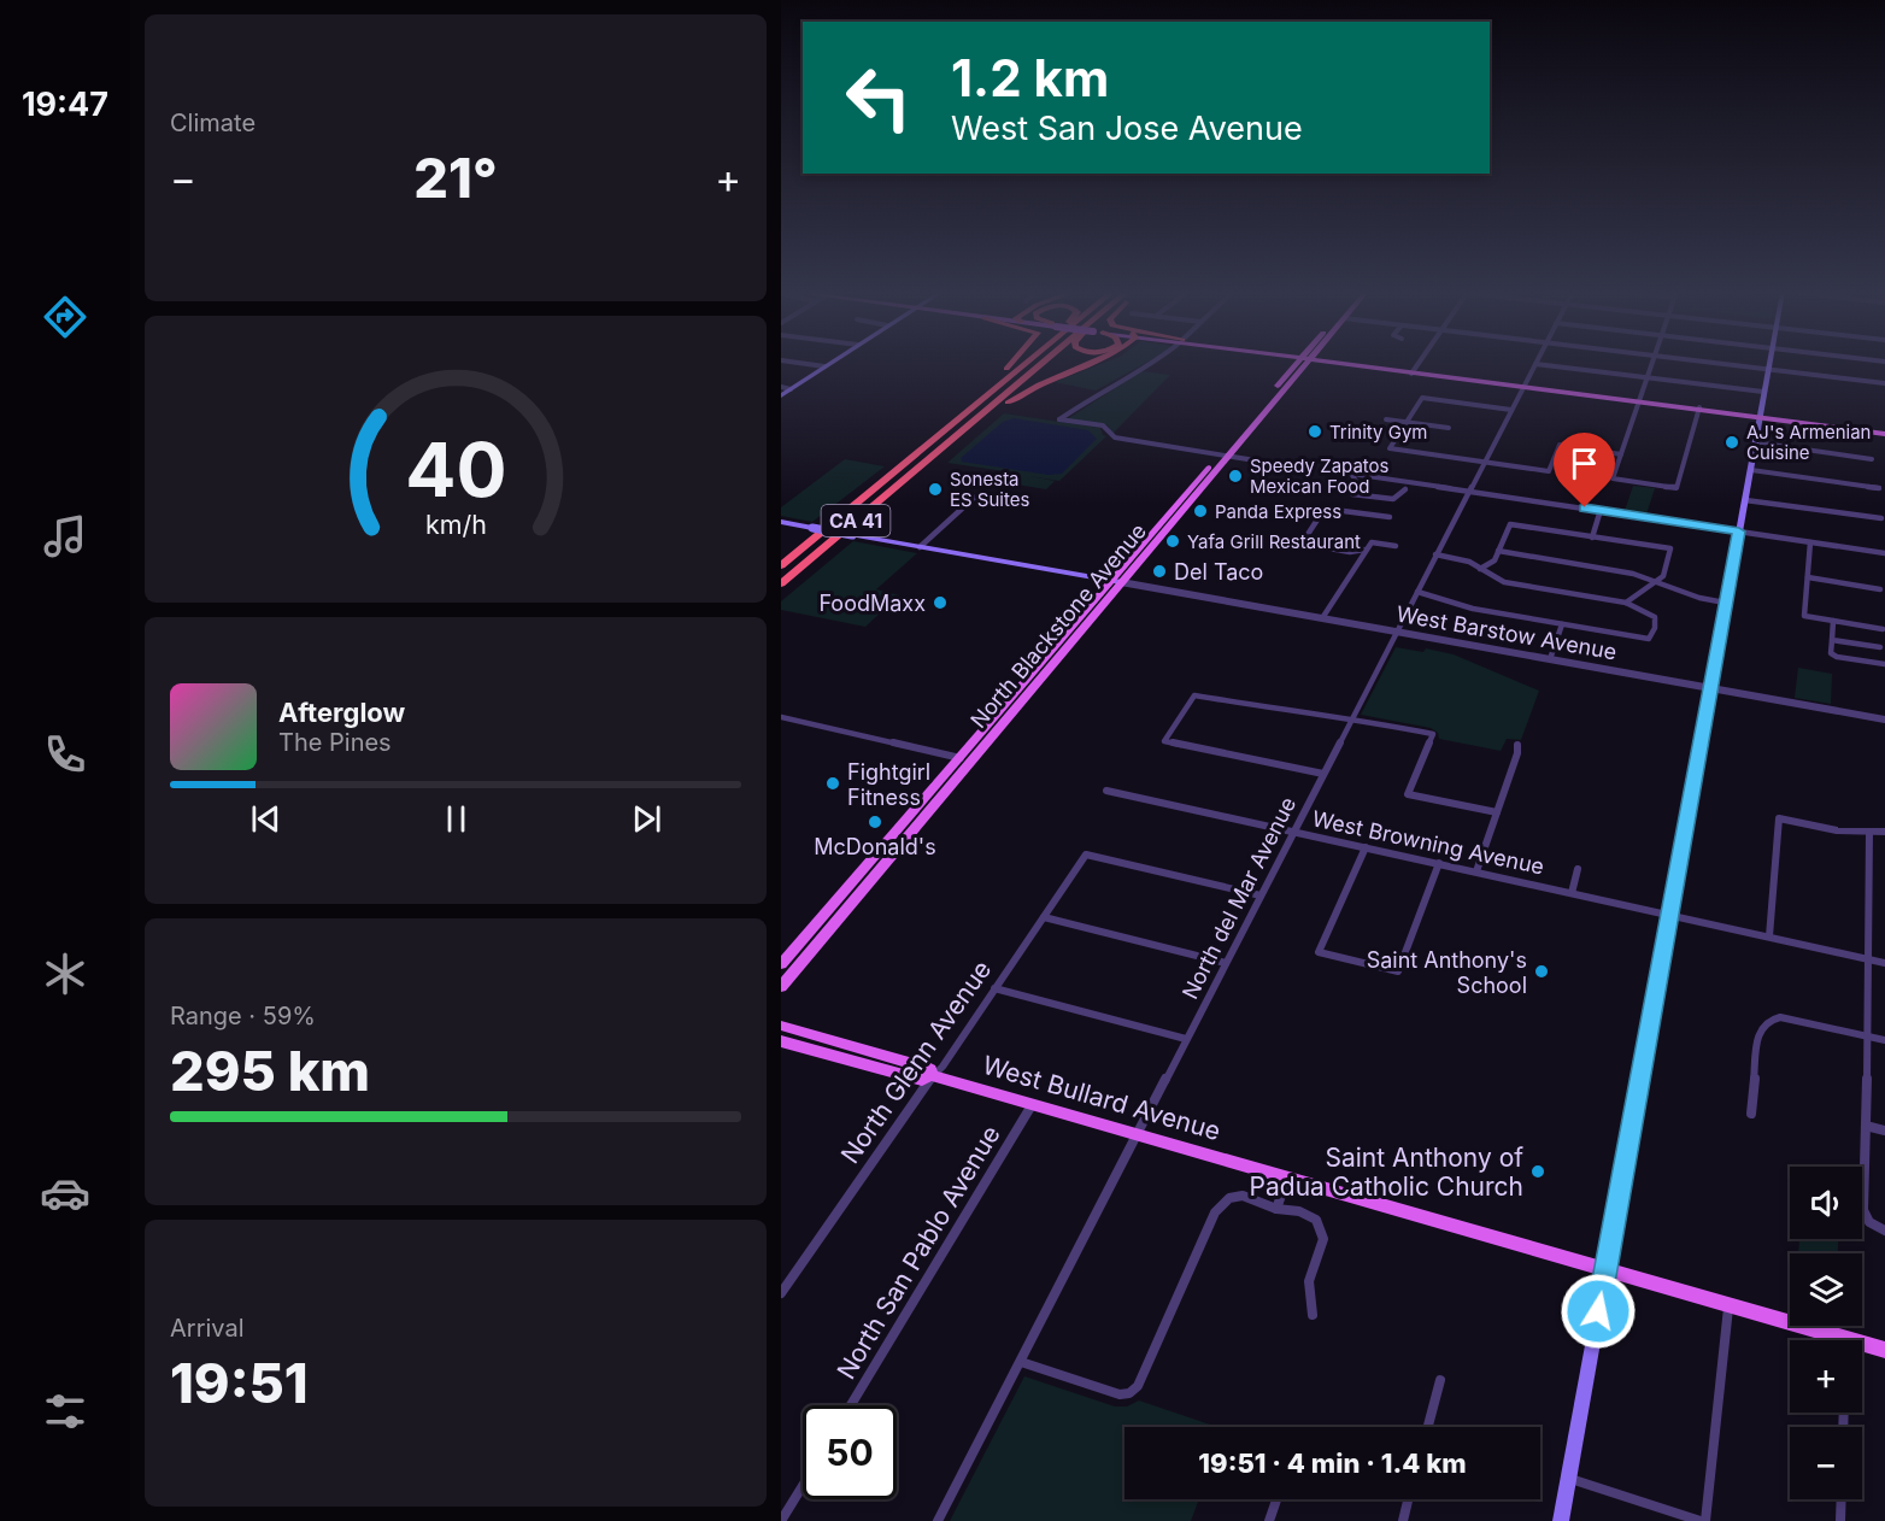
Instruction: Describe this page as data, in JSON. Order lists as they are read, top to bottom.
{
  "streets": {
    "highway": ["CA 41"],
    "main road": ["North Blackstone Avenue", "West Bullard Avenue"],
    "street": [
      "West Barstow Avenue",
      "West Browning Avenue",
      "North del Mar Avenue",
      "North Glenn Avenue",
      "North San Pablo Avenue"
    ]
  },
  "crossings": [
    ["North Blackstone Avenue", "West Barstow Avenue"],
    ["West Barstow Avenue", "North del Mar Avenue"],
    ["West Browning Avenue", "North del Mar Avenue"],
    ["North del Mar Avenue", "West Bullard Avenue"],
    ["North Glenn Avenue", "West Bullard Avenue"],
    ["West Bullard Avenue", "North San Pablo Avenue"]
  ],
  "places": [
    "Trinity Gym",
    "AJ's Armenian Cuisine",
    "Speedy Zapatos Mexican Food",
    "Sonesta ES Suites",
    "Panda Express",
    "Yafa Grill Restaurant",
    "Del Taco",
    "FoodMaxx",
    "Fightgirl Fitness",
    "McDonald's",
    "Saint Anthony's School",
    "Saint Anthony of Padua Catholic Church"
  ],
  "page": {
    "tabs": "19:47",
    "tile": [
      "Climate",
      ["Range · 59%", "295 km"],
      ["Arrival", "19:51"]
    ],
    "turn": ["1.2 km", "West San Jose Avenue"],
    "heat": ["−", "21°", "+"],
    "song": ["Afterglow", "The Pines"],
    "map_buttons": ["+", "−"],
    "limit": "50",
    "trip": "19:51 · 4 min · 1.4 km",
    "gauge": ["40", "km/h"]
  }
}
